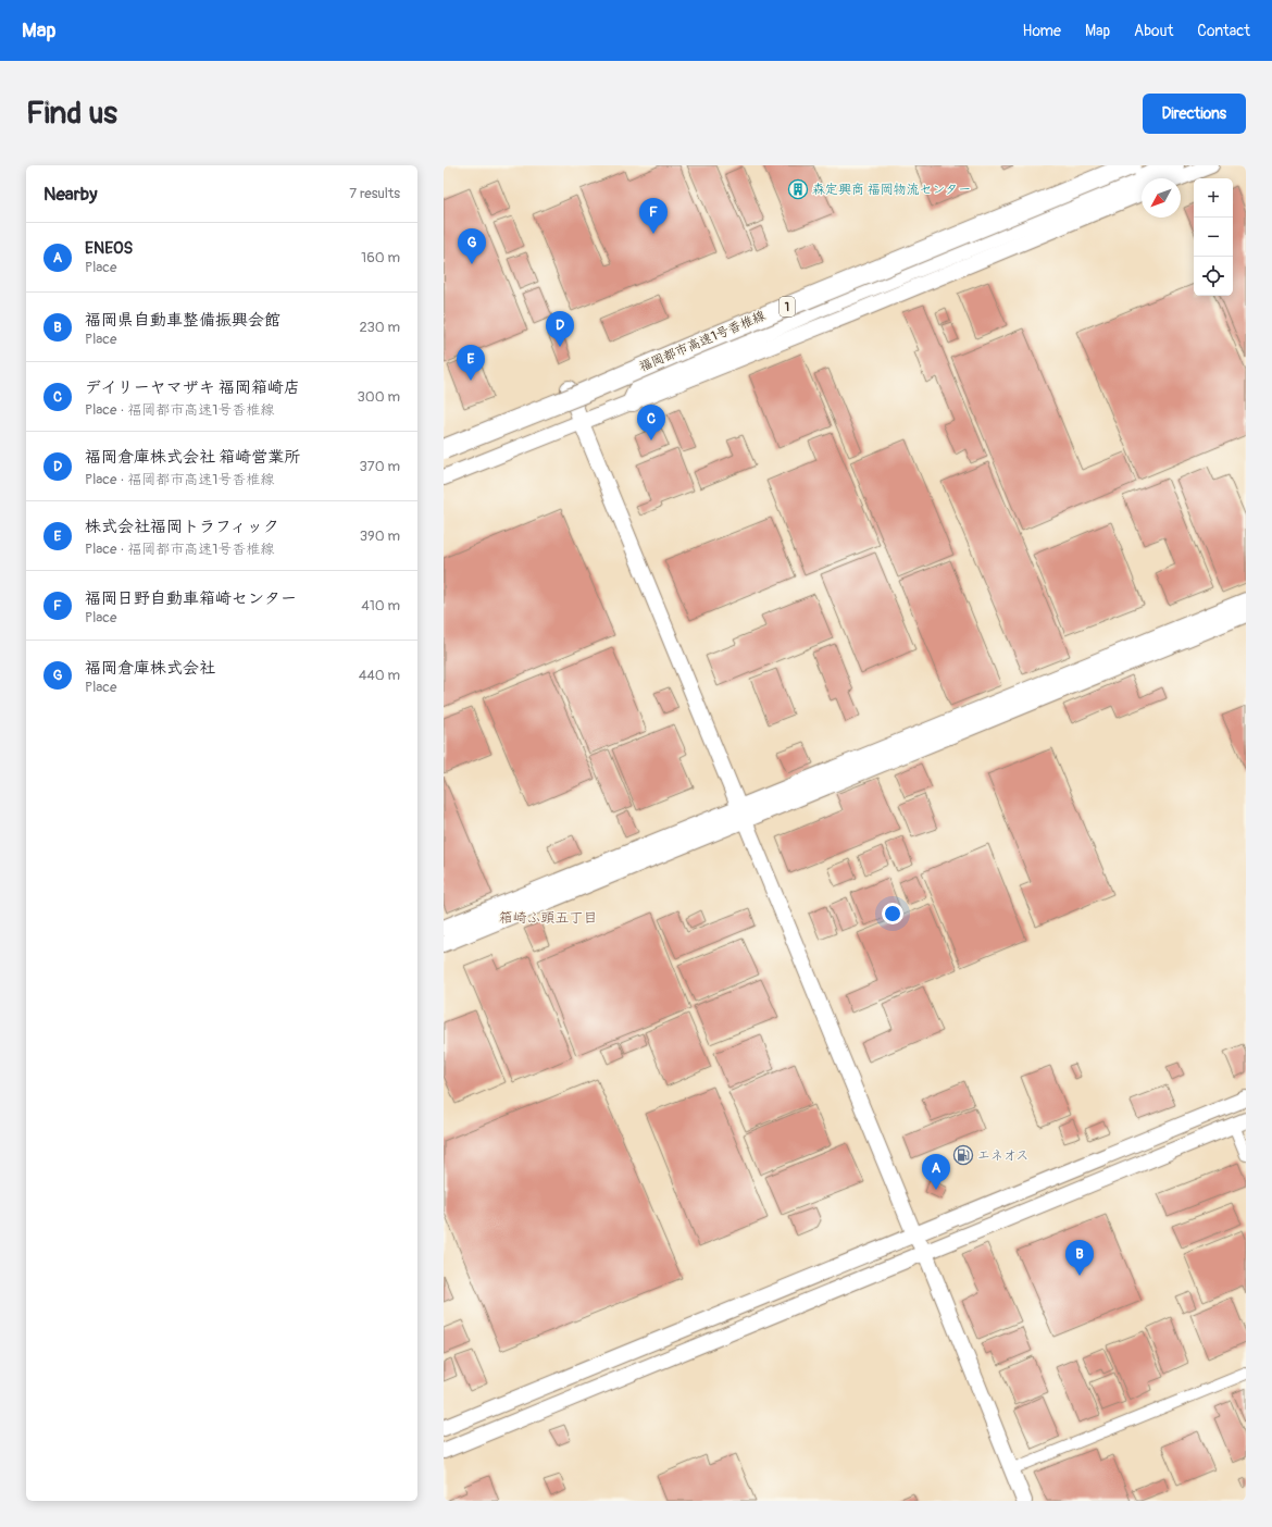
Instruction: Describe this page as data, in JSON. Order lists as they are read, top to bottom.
{
  "streets": {
    "highway": ["1", "福岡都市高速1号香椎線"]
  },
  "districts": ["箱崎ふ頭五丁目"],
  "places": {
    "building": ["森定興商 福岡物流センター"],
    "fuel station": ["エネオス"]
  },
  "north": "bottom left",
  "page": {
    "header": "Map",
    "nav": [
      "Home",
      "Map",
      "About",
      "Contact"
    ],
    "buttons": "Directions",
    "title": "Find us",
    "heading": ["Nearby", "7 results"],
    "map_buttons": ["+", "−"],
    "pins": [
      "F",
      "G",
      "D",
      "E",
      "C",
      "A",
      "B"
    ],
    "list": [
      {
        "mark": "A",
        "name": "ENEOS",
        "note": "Place",
        "value": "160 m"
      },
      {
        "mark": "B",
        "name": "福岡県自動車整備振興会館",
        "note": "Place",
        "value": "230 m"
      },
      {
        "mark": "C",
        "name": "デイリーヤマザキ 福岡箱崎店",
        "note": "Place · 福岡都市高速1号香椎線",
        "value": "300 m"
      },
      {
        "mark": "D",
        "name": "福岡倉庫株式会社 箱崎営業所",
        "note": "Place · 福岡都市高速1号香椎線",
        "value": "370 m"
      },
      {
        "mark": "E",
        "name": "株式会社福岡トラフィック",
        "note": "Place · 福岡都市高速1号香椎線",
        "value": "390 m"
      },
      {
        "mark": "F",
        "name": "福岡日野自動車箱崎センター",
        "note": "Place",
        "value": "410 m"
      },
      {
        "mark": "G",
        "name": "福岡倉庫株式会社",
        "note": "Place",
        "value": "440 m"
      }
    ]
  }
}
